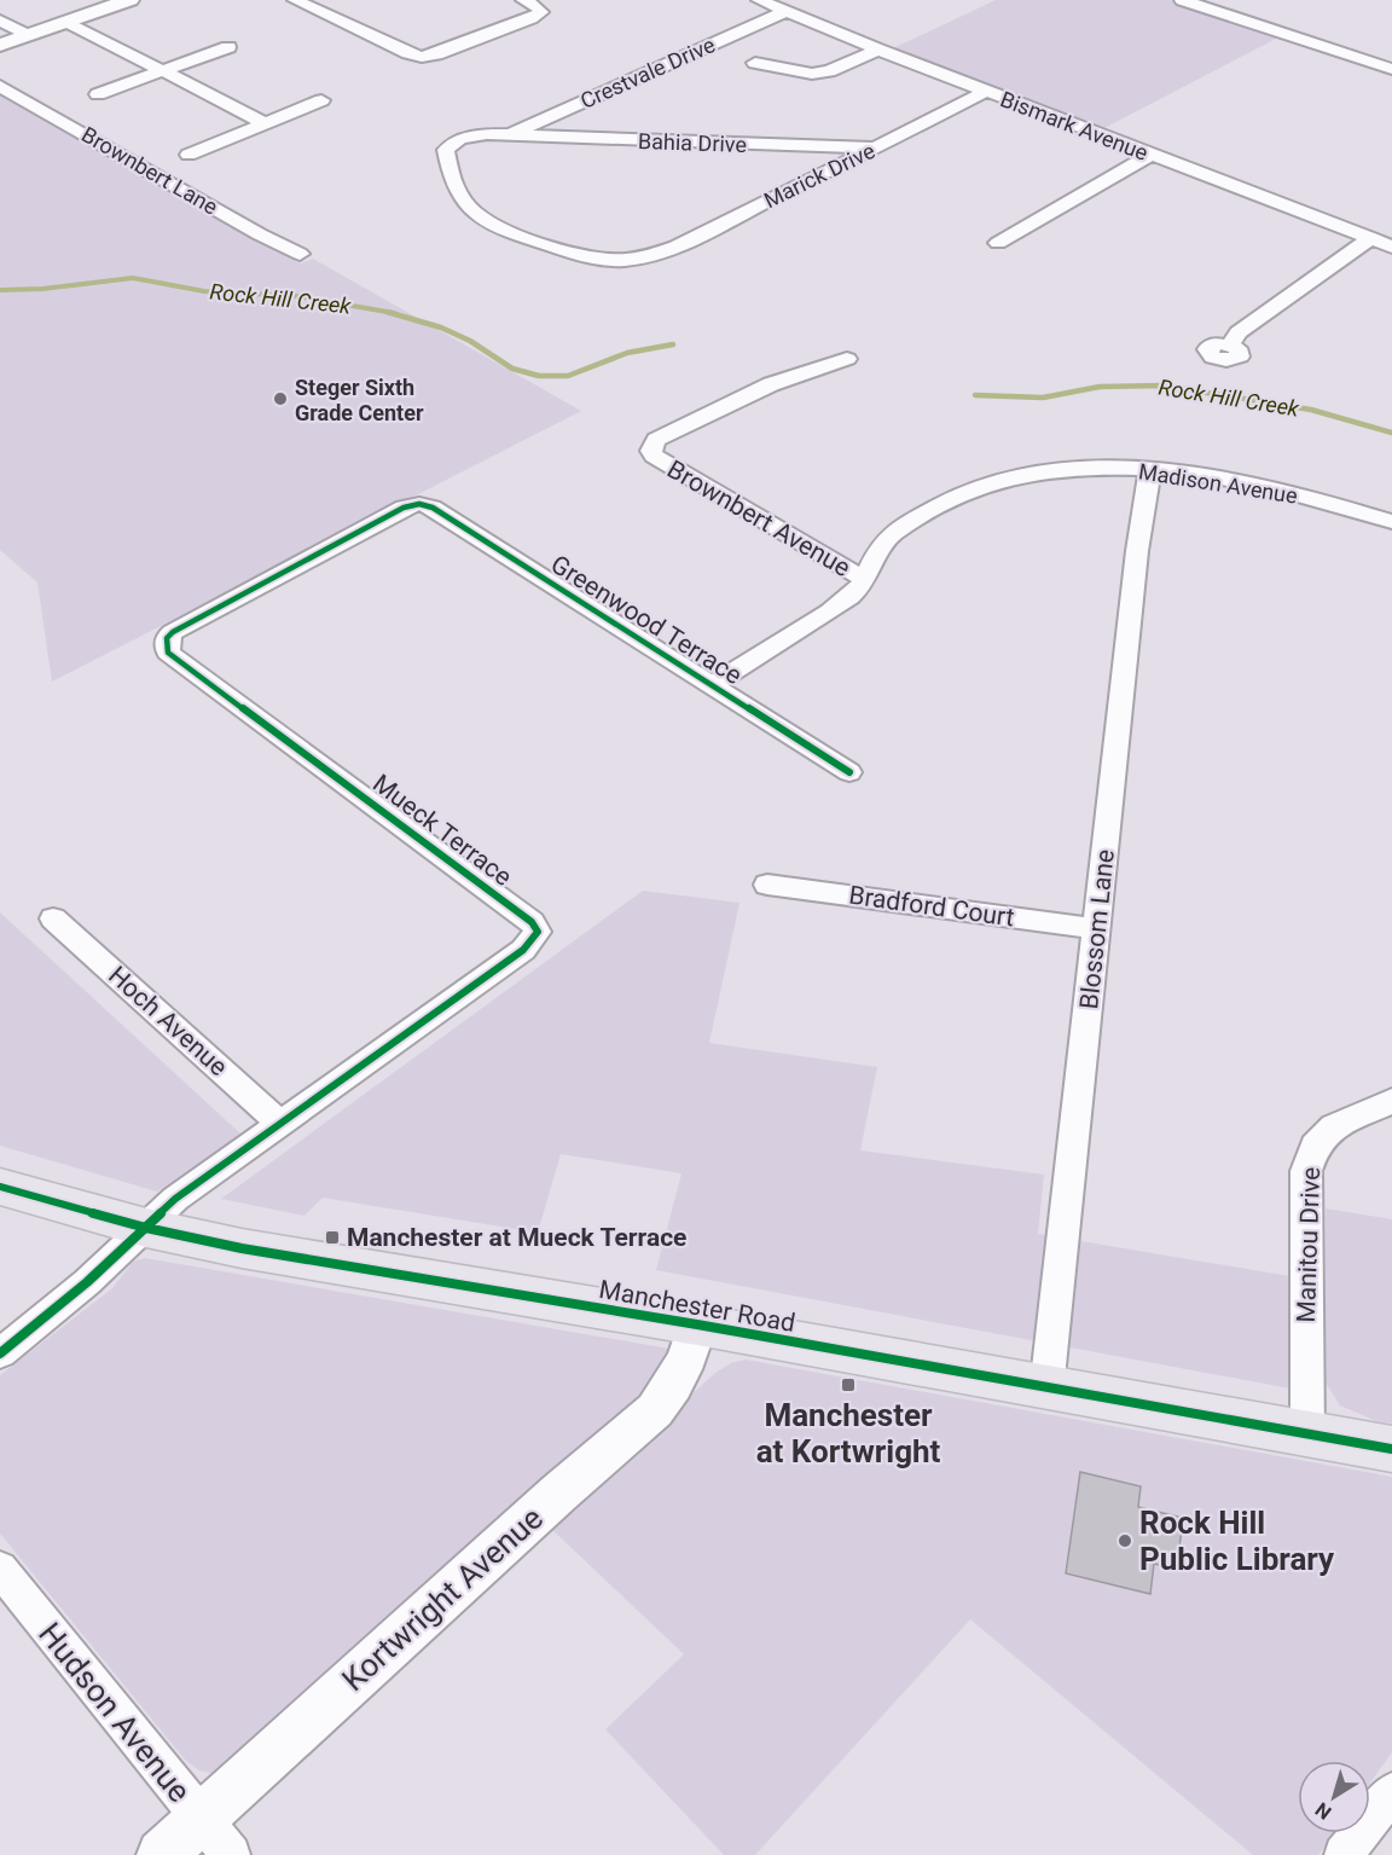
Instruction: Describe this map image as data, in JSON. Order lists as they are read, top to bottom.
{
  "streets": {
    "main road": ["Manchester Road"],
    "street": [
      "Crestvale Drive",
      "Bismark Avenue",
      "Bahia Drive",
      "Brownbert Lane",
      "Marick Drive",
      "Madison Avenue",
      "Brownbert Avenue",
      "Greenwood Terrace",
      "Mueck Terrace",
      "Bradford Court",
      "Blossom Lane",
      "Hoch Avenue",
      "Manitou Drive",
      "Kortwright Avenue",
      "Hudson Avenue"
    ]
  },
  "crossings": [
    ["Crestvale Drive", "Bismark Avenue"],
    ["Crestvale Drive", "Bahia Drive"],
    ["Crestvale Drive", "Marick Drive"],
    ["Bismark Avenue", "Marick Drive"],
    ["Bahia Drive", "Marick Drive"],
    ["Madison Avenue", "Brownbert Avenue"],
    ["Madison Avenue", "Blossom Lane"],
    ["Greenwood Terrace", "Mueck Terrace"],
    ["Mueck Terrace", "Hoch Avenue"],
    ["Mueck Terrace", "Manchester Road"],
    ["Bradford Court", "Blossom Lane"],
    ["Blossom Lane", "Manchester Road"],
    ["Manitou Drive", "Manchester Road"],
    ["Manchester Road", "Kortwright Avenue"],
    ["Kortwright Avenue", "Hudson Avenue"]
  ],
  "water": ["Rock Hill Creek"],
  "places": {
    "other": ["Steger Sixth Grade Center", "Rock Hill Public Library"],
    "transit": ["Manchester at Mueck Terrace", "Manchester at Kortwright"]
  },
  "north": "bottom left"
}
